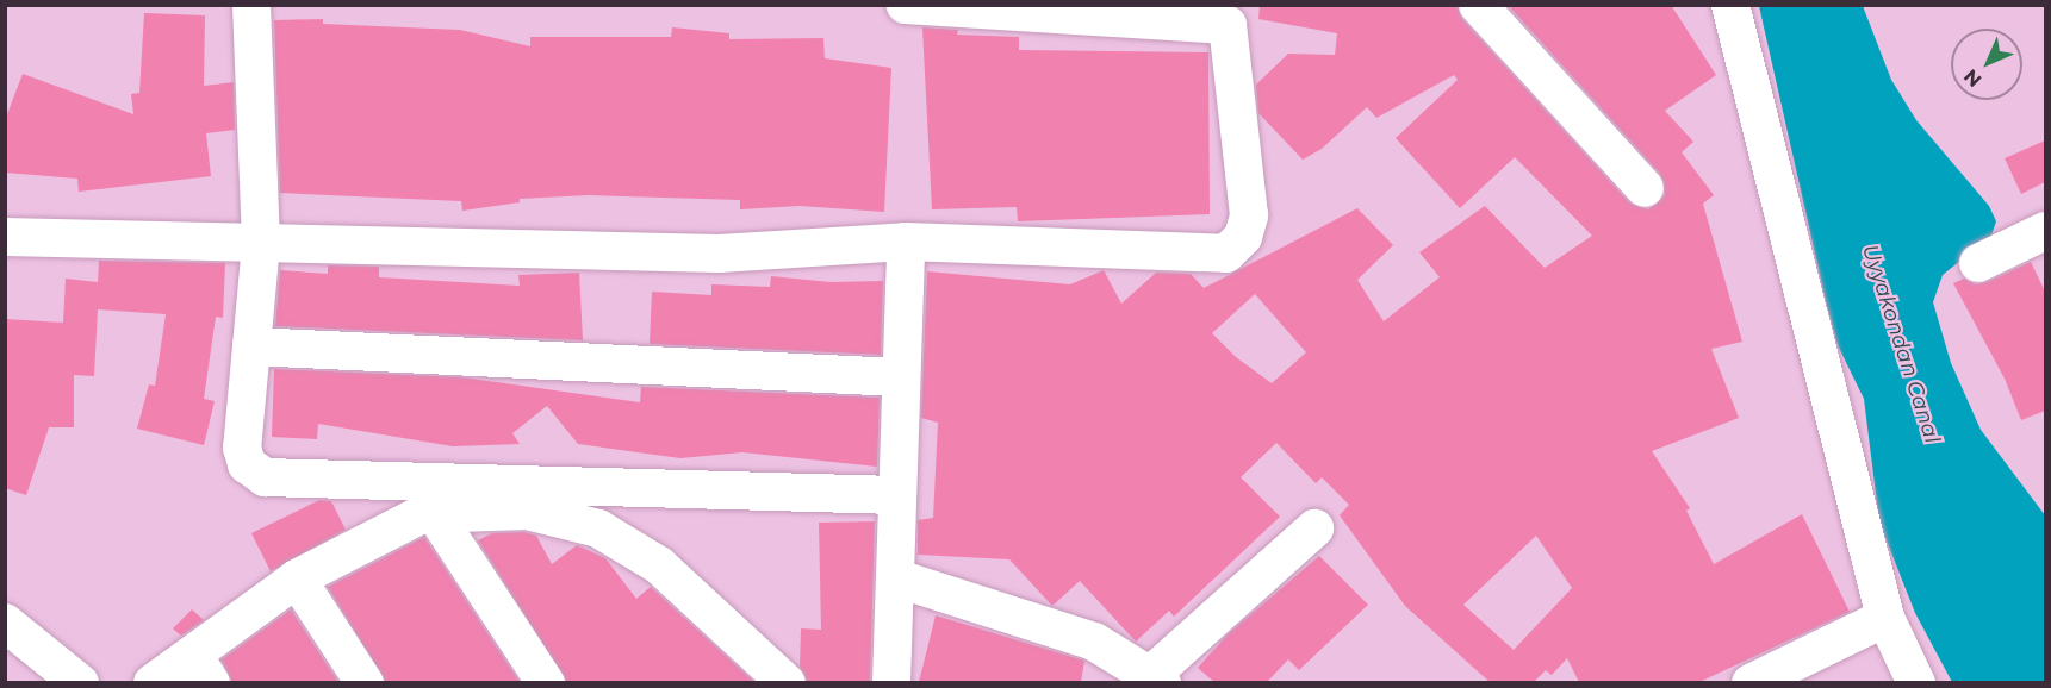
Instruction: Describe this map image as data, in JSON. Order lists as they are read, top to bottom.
{
  "water": ["Uyyakondan Canal"],
  "north": "bottom left"
}
